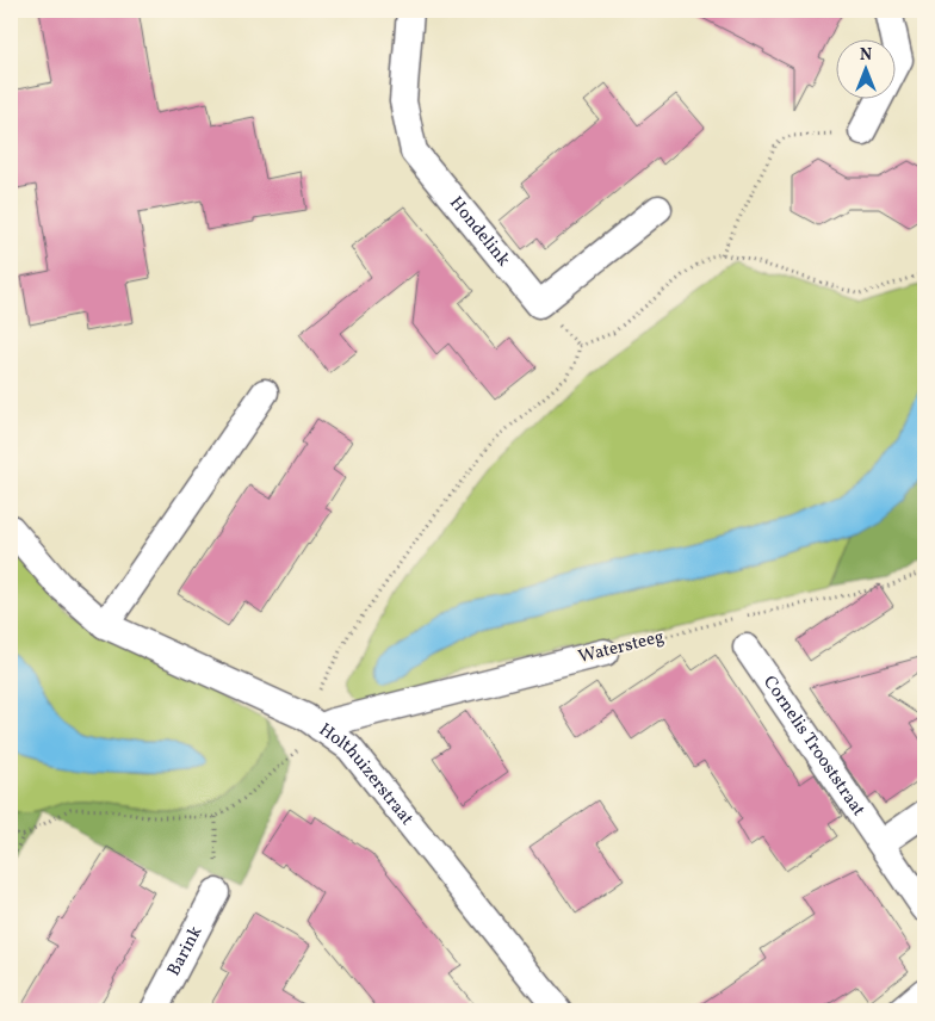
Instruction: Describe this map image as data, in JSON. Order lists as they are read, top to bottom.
{
  "streets": {
    "street": [
      "Hondelink",
      "Watersteeg",
      "Cornelis Trooststraat",
      "Holthuizerstraat",
      "Barink"
    ]
  },
  "crossings": [
    ["Watersteeg", "Holthuizerstraat"]
  ],
  "north": "top"
}
